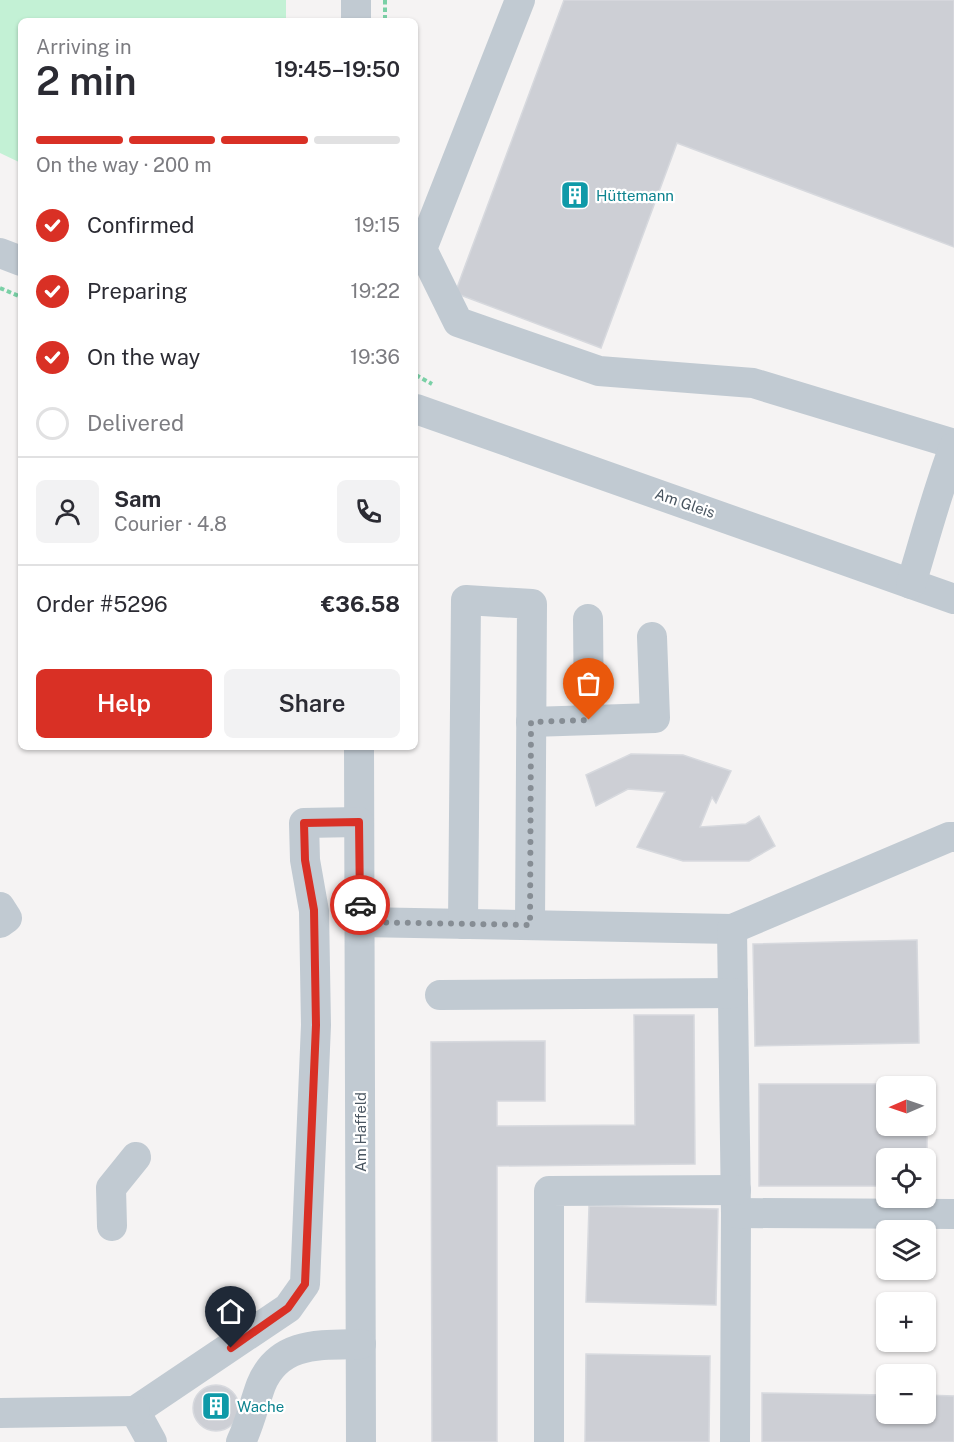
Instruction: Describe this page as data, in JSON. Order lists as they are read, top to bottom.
{
  "streets": {
    "street": ["Am Gleis", "Am Haffeld"]
  },
  "places": {
    "building": ["Hüttemann", "Wache"]
  },
  "north": "left",
  "page": {
    "heading": ["2 min", "Arriving in", "19:45–19:50"],
    "panel": [
      "Sam",
      "Courier · 4.8",
      "Order #5296",
      "€36.58"
    ],
    "bar": "On the way · 200 m",
    "list": [
      ["Confirmed", "19:15"],
      ["Preparing", "19:22"],
      ["On the way", "19:36"],
      "Delivered"
    ],
    "buttons": ["Help", "Share"],
    "map_buttons": ["+", "−"]
  }
}
